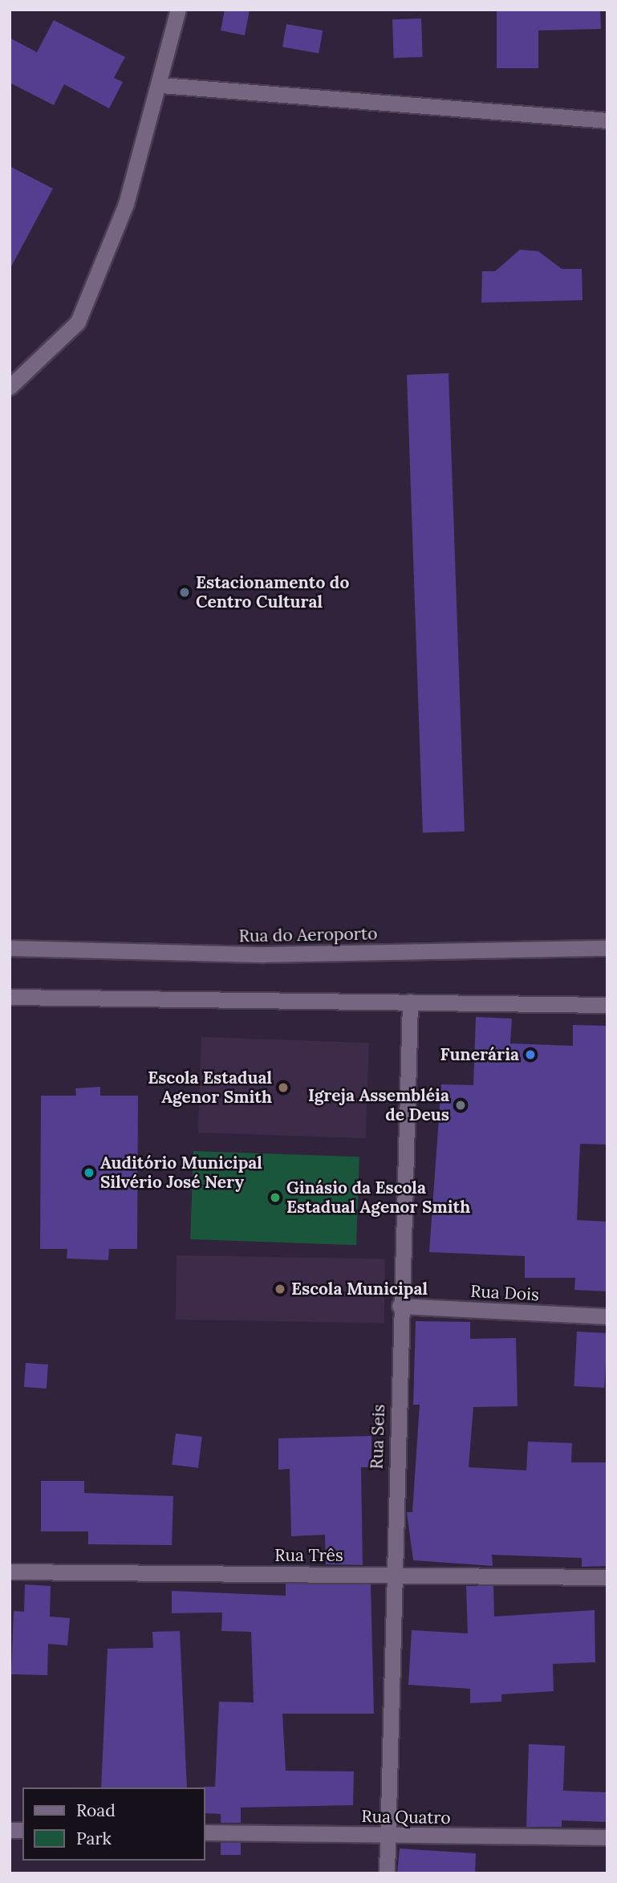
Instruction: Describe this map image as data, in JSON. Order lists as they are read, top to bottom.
{
  "streets": {
    "street": [
      "Rua do Aeroporto",
      "Rua Dois",
      "Rua Seis",
      "Rua Três",
      "Rua Quatro"
    ]
  },
  "crossings": [
    ["Rua Dois", "Rua Seis"],
    ["Rua Seis", "Rua Três"],
    ["Rua Seis", "Rua Quatro"]
  ],
  "places": [
    "Estacionamento do Centro Cultural",
    "Funerária",
    "Escola Estadual Agenor Smith",
    "Igreja Assembléia de Deus",
    "Auditório Municipal Silvério José Nery",
    "Ginásio da Escola Estadual Agenor Smith",
    "Escola Municipal"
  ],
  "legend": ["Road", "Park"]
}
